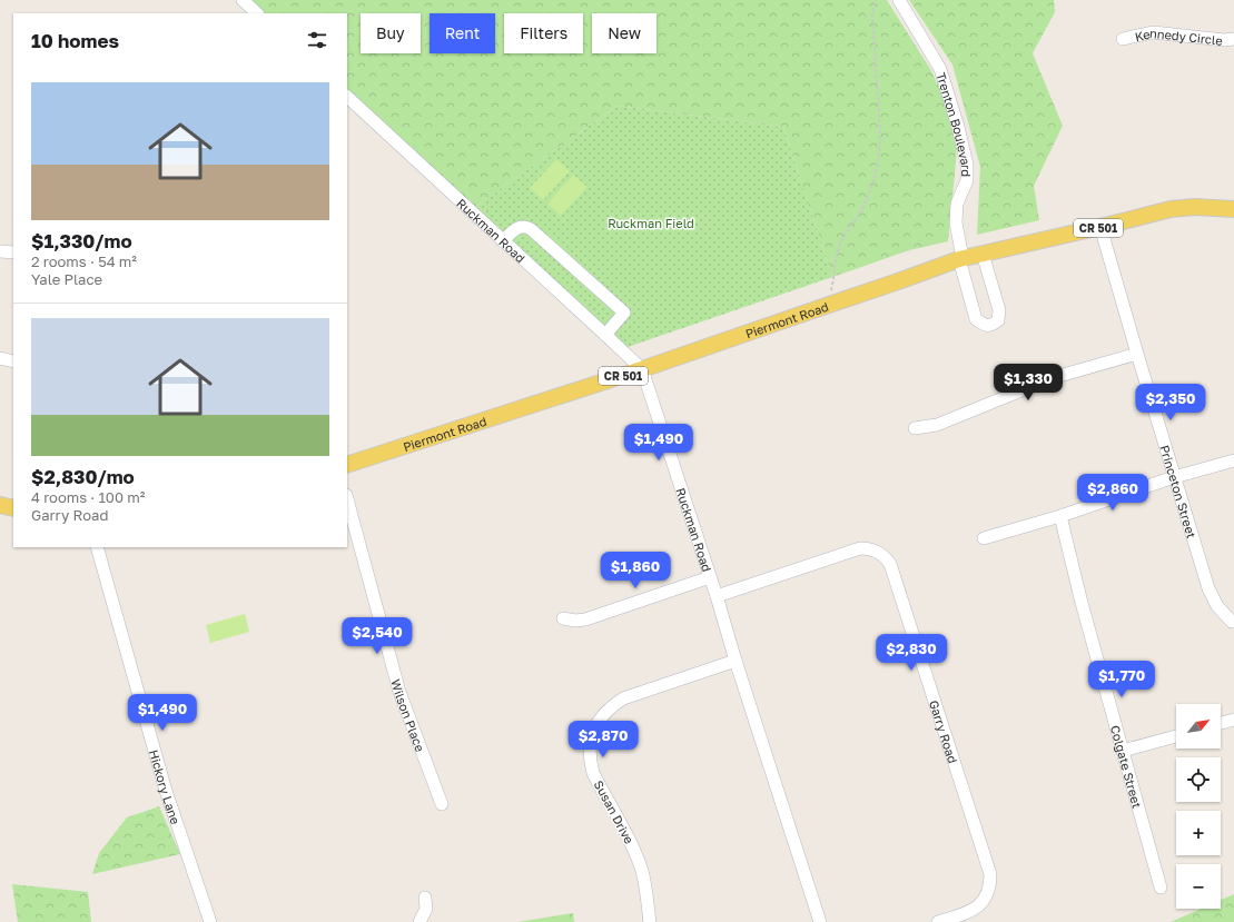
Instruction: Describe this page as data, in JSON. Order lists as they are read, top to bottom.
{
  "streets": {
    "main road": ["CR 501", "Piermont Road"],
    "street": [
      "Kennedy Circle",
      "Trenton Boulevard",
      "Ruckman Road",
      "Princeton Street",
      "Wilson Place",
      "Garry Road",
      "Colgate Street",
      "Hickory Lane",
      "Susan Drive"
    ]
  },
  "crossings": [
    ["Trenton Boulevard", "Piermont Road"],
    ["Ruckman Road", "Piermont Road"],
    ["Ruckman Road", "Garry Road"],
    ["Ruckman Road", "Susan Drive"],
    ["Piermont Road", "Princeton Street"]
  ],
  "parks": ["Ruckman Field"],
  "north": "top right",
  "page": {
    "chip": [
      "Buy",
      "Rent",
      "Filters",
      "New"
    ],
    "heading": "10 homes",
    "list": [
      {
        "name": "$1,330/mo",
        "note": "2 rooms · 54 m² · Yale Place"
      },
      {
        "name": "$2,830/mo",
        "note": "4 rooms · 100 m² · Garry Road"
      }
    ],
    "price": [
      "$1,330",
      "$2,350",
      "$1,490",
      "$2,860",
      "$1,860",
      "$2,540",
      "$2,830",
      "$1,770",
      "$1,490",
      "$2,870"
    ],
    "map_buttons": ["+", "−"]
  }
}
